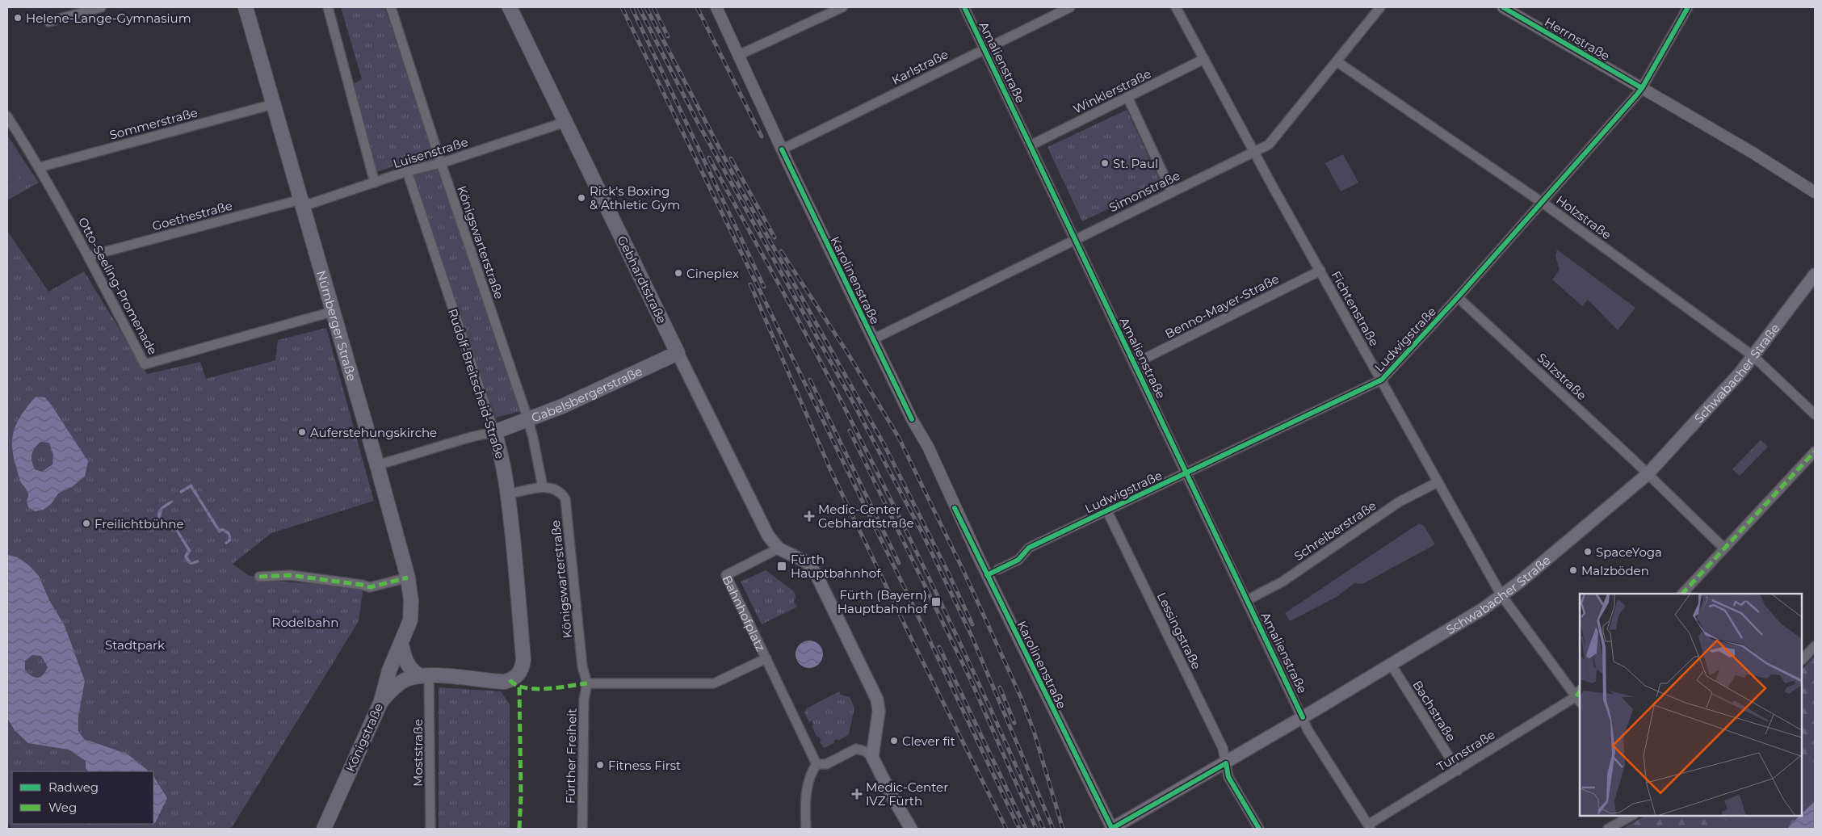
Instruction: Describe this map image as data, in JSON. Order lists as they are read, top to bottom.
{
  "streets": {
    "main road": [
      "Gebhardtstraße",
      "Nürnberger Straße",
      "Schwabacher Straße",
      "Rudolf-Breitscheid-Straße",
      "Gabelsbergerstraße",
      "Königstraße"
    ],
    "street": [
      "Herrnstraße",
      "Amalienstraße",
      "Karlstraße",
      "Winklerstraße",
      "Sommerstraße",
      "Luisenstraße",
      "Simonstraße",
      "Goethestraße",
      "Holzstraße",
      "Königswarterstraße",
      "Karolinenstraße",
      "Otto-Seeling-Promenade",
      "Benno-Mayer-Straße",
      "Fichtenstraße",
      "Ludwigstraße",
      "Salzstraße",
      "Schreiberstraße",
      "Bahnhofplatz",
      "Lessingstraße",
      "Bachstraße",
      "Turnstraße",
      "Moststraße",
      "Fürther Freiheit"
    ]
  },
  "crossings": [
    ["Herrnstraße", "Ludwigstraße"],
    ["Amalienstraße", "Karlstraße"],
    ["Amalienstraße", "Winklerstraße"],
    ["Amalienstraße", "Simonstraße"],
    ["Amalienstraße", "Benno-Mayer-Straße"],
    ["Amalienstraße", "Ludwigstraße"],
    ["Amalienstraße", "Schwabacher Straße"],
    ["Amalienstraße", "Schreiberstraße"],
    ["Amalienstraße", "Turnstraße"],
    ["Karlstraße", "Karolinenstraße"],
    ["Winklerstraße", "Fichtenstraße"],
    ["Sommerstraße", "Otto-Seeling-Promenade"],
    ["Sommerstraße", "Nürnberger Straße"],
    ["Luisenstraße", "Goethestraße"],
    ["Luisenstraße", "Königswarterstraße"],
    ["Luisenstraße", "Gebhardtstraße"],
    ["Luisenstraße", "Nürnberger Straße"],
    ["Luisenstraße", "Rudolf-Breitscheid-Straße"],
    ["Simonstraße", "Holzstraße"],
    ["Simonstraße", "Karolinenstraße"],
    ["Simonstraße", "Fichtenstraße"],
    ["Goethestraße", "Otto-Seeling-Promenade"],
    ["Goethestraße", "Nürnberger Straße"],
    ["Holzstraße", "Ludwigstraße"],
    ["Holzstraße", "Schwabacher Straße"],
    ["Königswarterstraße", "Gabelsbergerstraße"],
    ["Königswarterstraße", "Fürther Freiheit"],
    ["Gebhardtstraße", "Gabelsbergerstraße"],
    ["Gebhardtstraße", "Bahnhofplatz"],
    ["Karolinenstraße", "Schwabacher Straße"],
    ["Otto-Seeling-Promenade", "Nürnberger Straße"],
    ["Benno-Mayer-Straße", "Fichtenstraße"],
    ["Fichtenstraße", "Ludwigstraße"],
    ["Fichtenstraße", "Schwabacher Straße"],
    ["Fichtenstraße", "Schreiberstraße"],
    ["Fichtenstraße", "Turnstraße"],
    ["Nürnberger Straße", "Königstraße"],
    ["Ludwigstraße", "Salzstraße"],
    ["Ludwigstraße", "Lessingstraße"],
    ["Schwabacher Straße", "Salzstraße"],
    ["Schwabacher Straße", "Lessingstraße"],
    ["Schwabacher Straße", "Bachstraße"],
    ["Rudolf-Breitscheid-Straße", "Gabelsbergerstraße"],
    ["Rudolf-Breitscheid-Straße", "Moststraße"],
    ["Bachstraße", "Turnstraße"]
  ],
  "parks": ["Rodelbahn", "Stadtpark"],
  "places": {
    "other": [
      "Helene-Lange-Gymnasium",
      "St. Paul",
      "Rick's Boxing & Athletic Gym",
      "Cineplex",
      "Auferstehungskirche",
      "Freilichtbühne",
      "SpaceYoga",
      "Malzböden",
      "Clever fit",
      "Fitness First"
    ],
    "health": ["Medic-Center Gebhardtstraße", "Medic-Center IVZ Fürth"],
    "transit": ["Fürth Hauptbahnhof", "Fürth (Bayern) Hauptbahnhof"]
  },
  "legend": ["Radweg", "Weg"]
}
